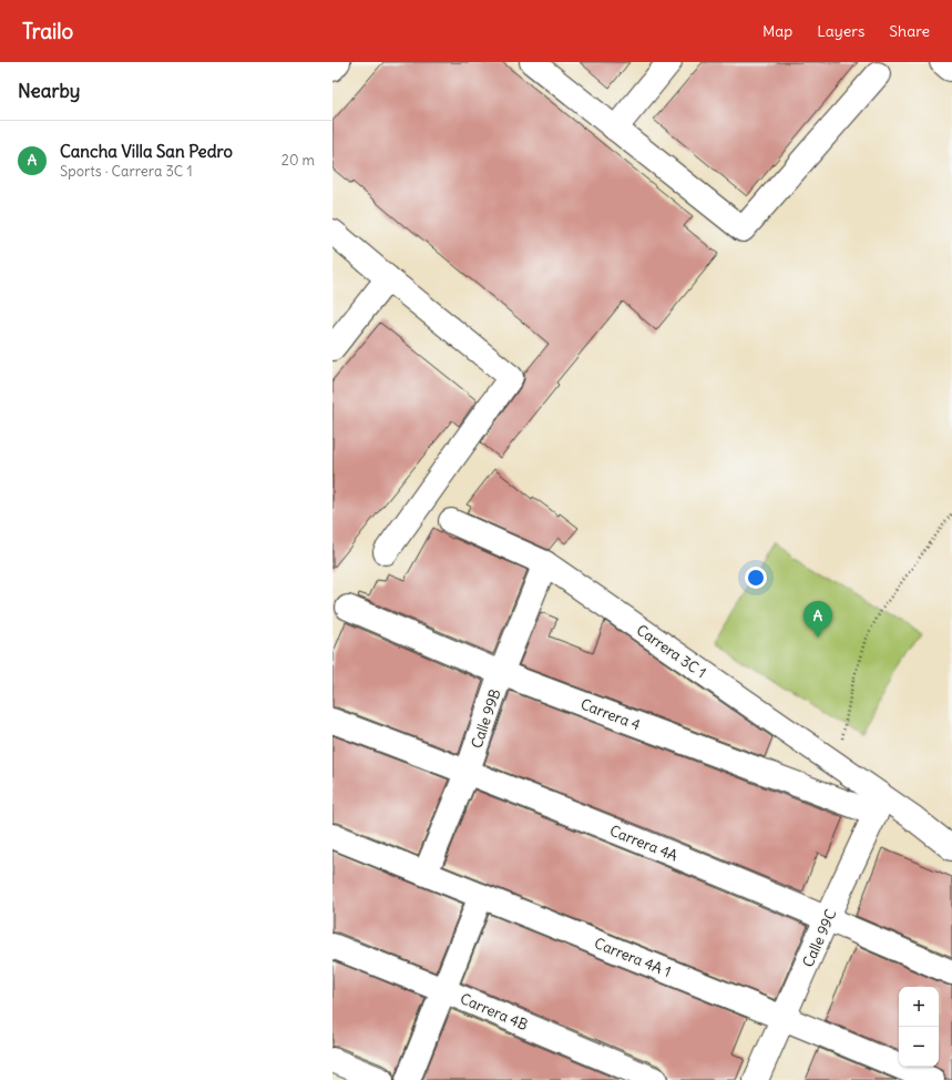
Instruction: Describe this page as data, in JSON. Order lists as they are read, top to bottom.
{
  "streets": {
    "street": [
      "Carrera 3C 1",
      "Carrera 4",
      "Calle 99B",
      "Carrera 4A",
      "Calle 99C",
      "Carrera 4A 1",
      "Carrera 4B"
    ]
  },
  "crossings": [
    ["Carrera 3C 1", "Carrera 4"],
    ["Carrera 3C 1", "Calle 99B"],
    ["Carrera 3C 1", "Calle 99C"],
    ["Carrera 4", "Calle 99B"],
    ["Carrera 4", "Calle 99C"],
    ["Calle 99B", "Carrera 4A"],
    ["Calle 99B", "Carrera 4A 1"],
    ["Carrera 4A", "Calle 99C"],
    ["Calle 99C", "Carrera 4A 1"]
  ],
  "page": {
    "header": "Trailo",
    "nav": ["Map", "Layers", "Share"],
    "heading": "Nearby",
    "list": [
      {
        "mark": "A",
        "name": "Cancha Villa San Pedro",
        "note": "Sports · Carrera 3C 1",
        "value": "20 m"
      }
    ],
    "pins": "A",
    "map_buttons": ["+", "−"]
  }
}
